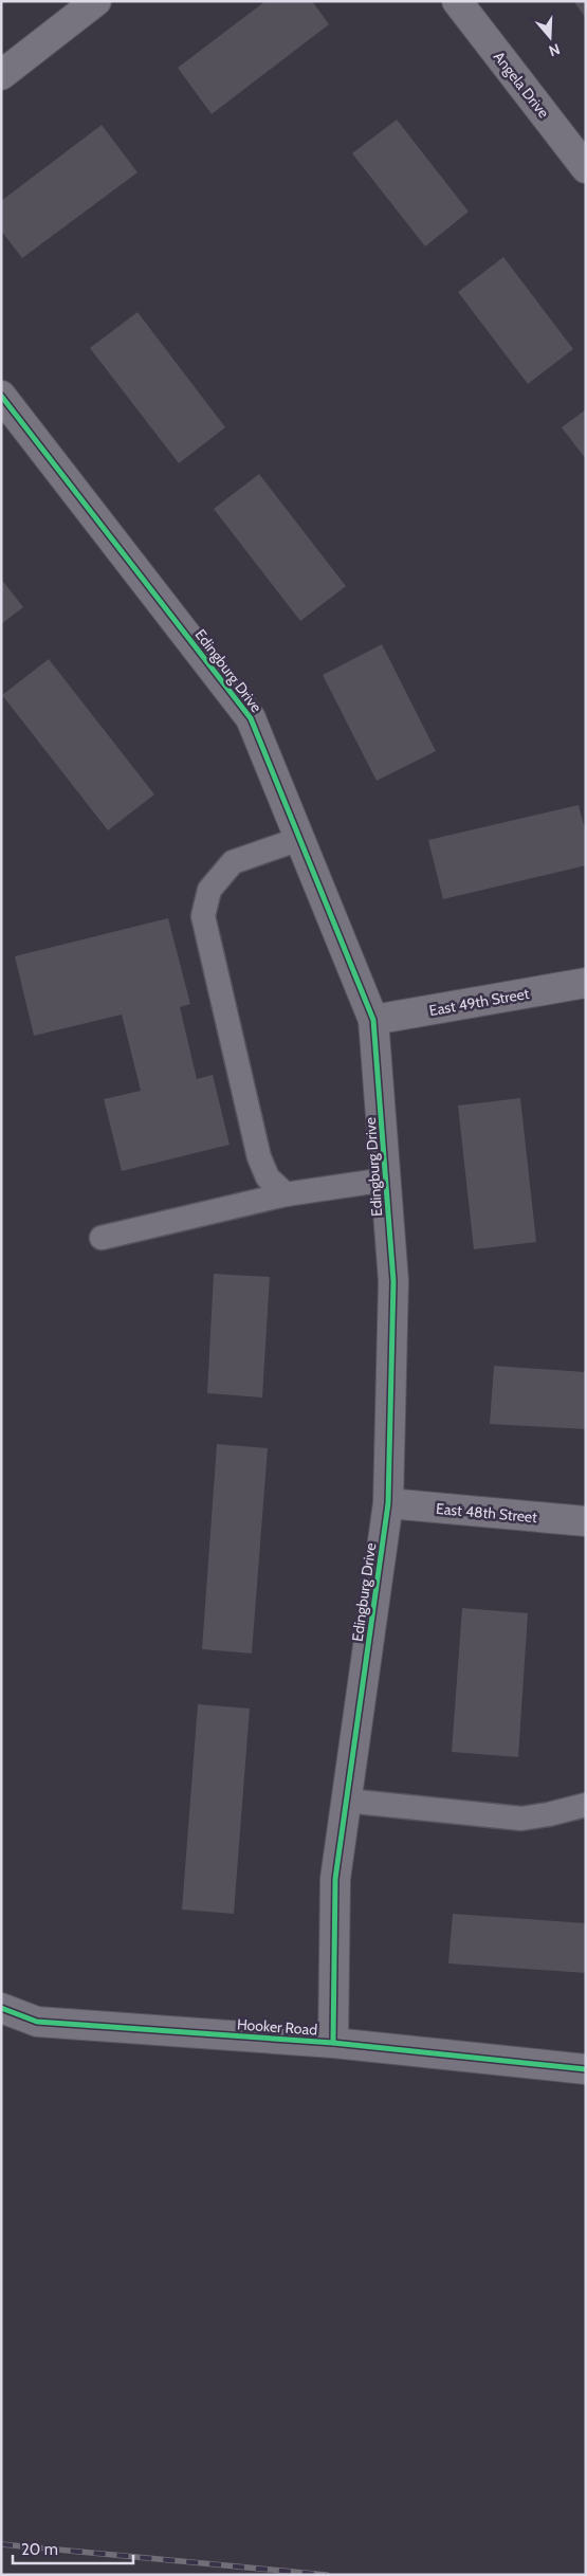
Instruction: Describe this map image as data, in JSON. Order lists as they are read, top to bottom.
{
  "streets": {
    "street": [
      "Angela Drive",
      "Edingburg Drive",
      "East 49th Street",
      "East 48th Street",
      "Hooker Road"
    ]
  },
  "crossings": [
    ["Edingburg Drive", "East 49th Street"],
    ["Edingburg Drive", "East 48th Street"],
    ["Edingburg Drive", "Hooker Road"]
  ],
  "scale_bar": "20 m",
  "north": "bottom"
}
